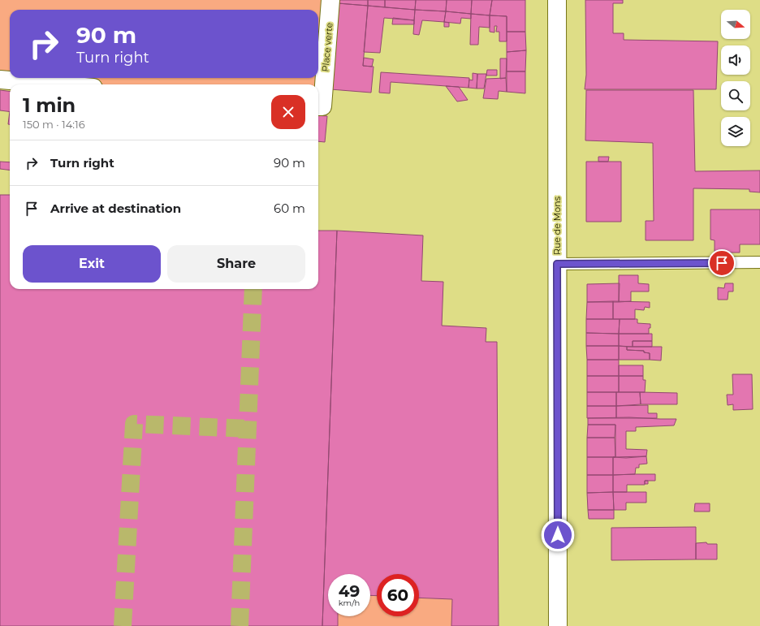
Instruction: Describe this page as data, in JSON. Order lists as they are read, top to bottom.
{
  "streets": {
    "main road": ["Place verte", "Rue de Mons"]
  },
  "north": "right",
  "page": {
    "turn": ["90 m", "Turn right"],
    "heading": ["1 min", "150 m · 14:16"],
    "list": [
      {
        "name": "Turn right",
        "value": "90 m"
      },
      {
        "name": "Arrive at destination",
        "value": "60 m"
      }
    ],
    "buttons": ["Exit", "Share"],
    "speed": "49 km/h",
    "limit": "60"
  }
}
